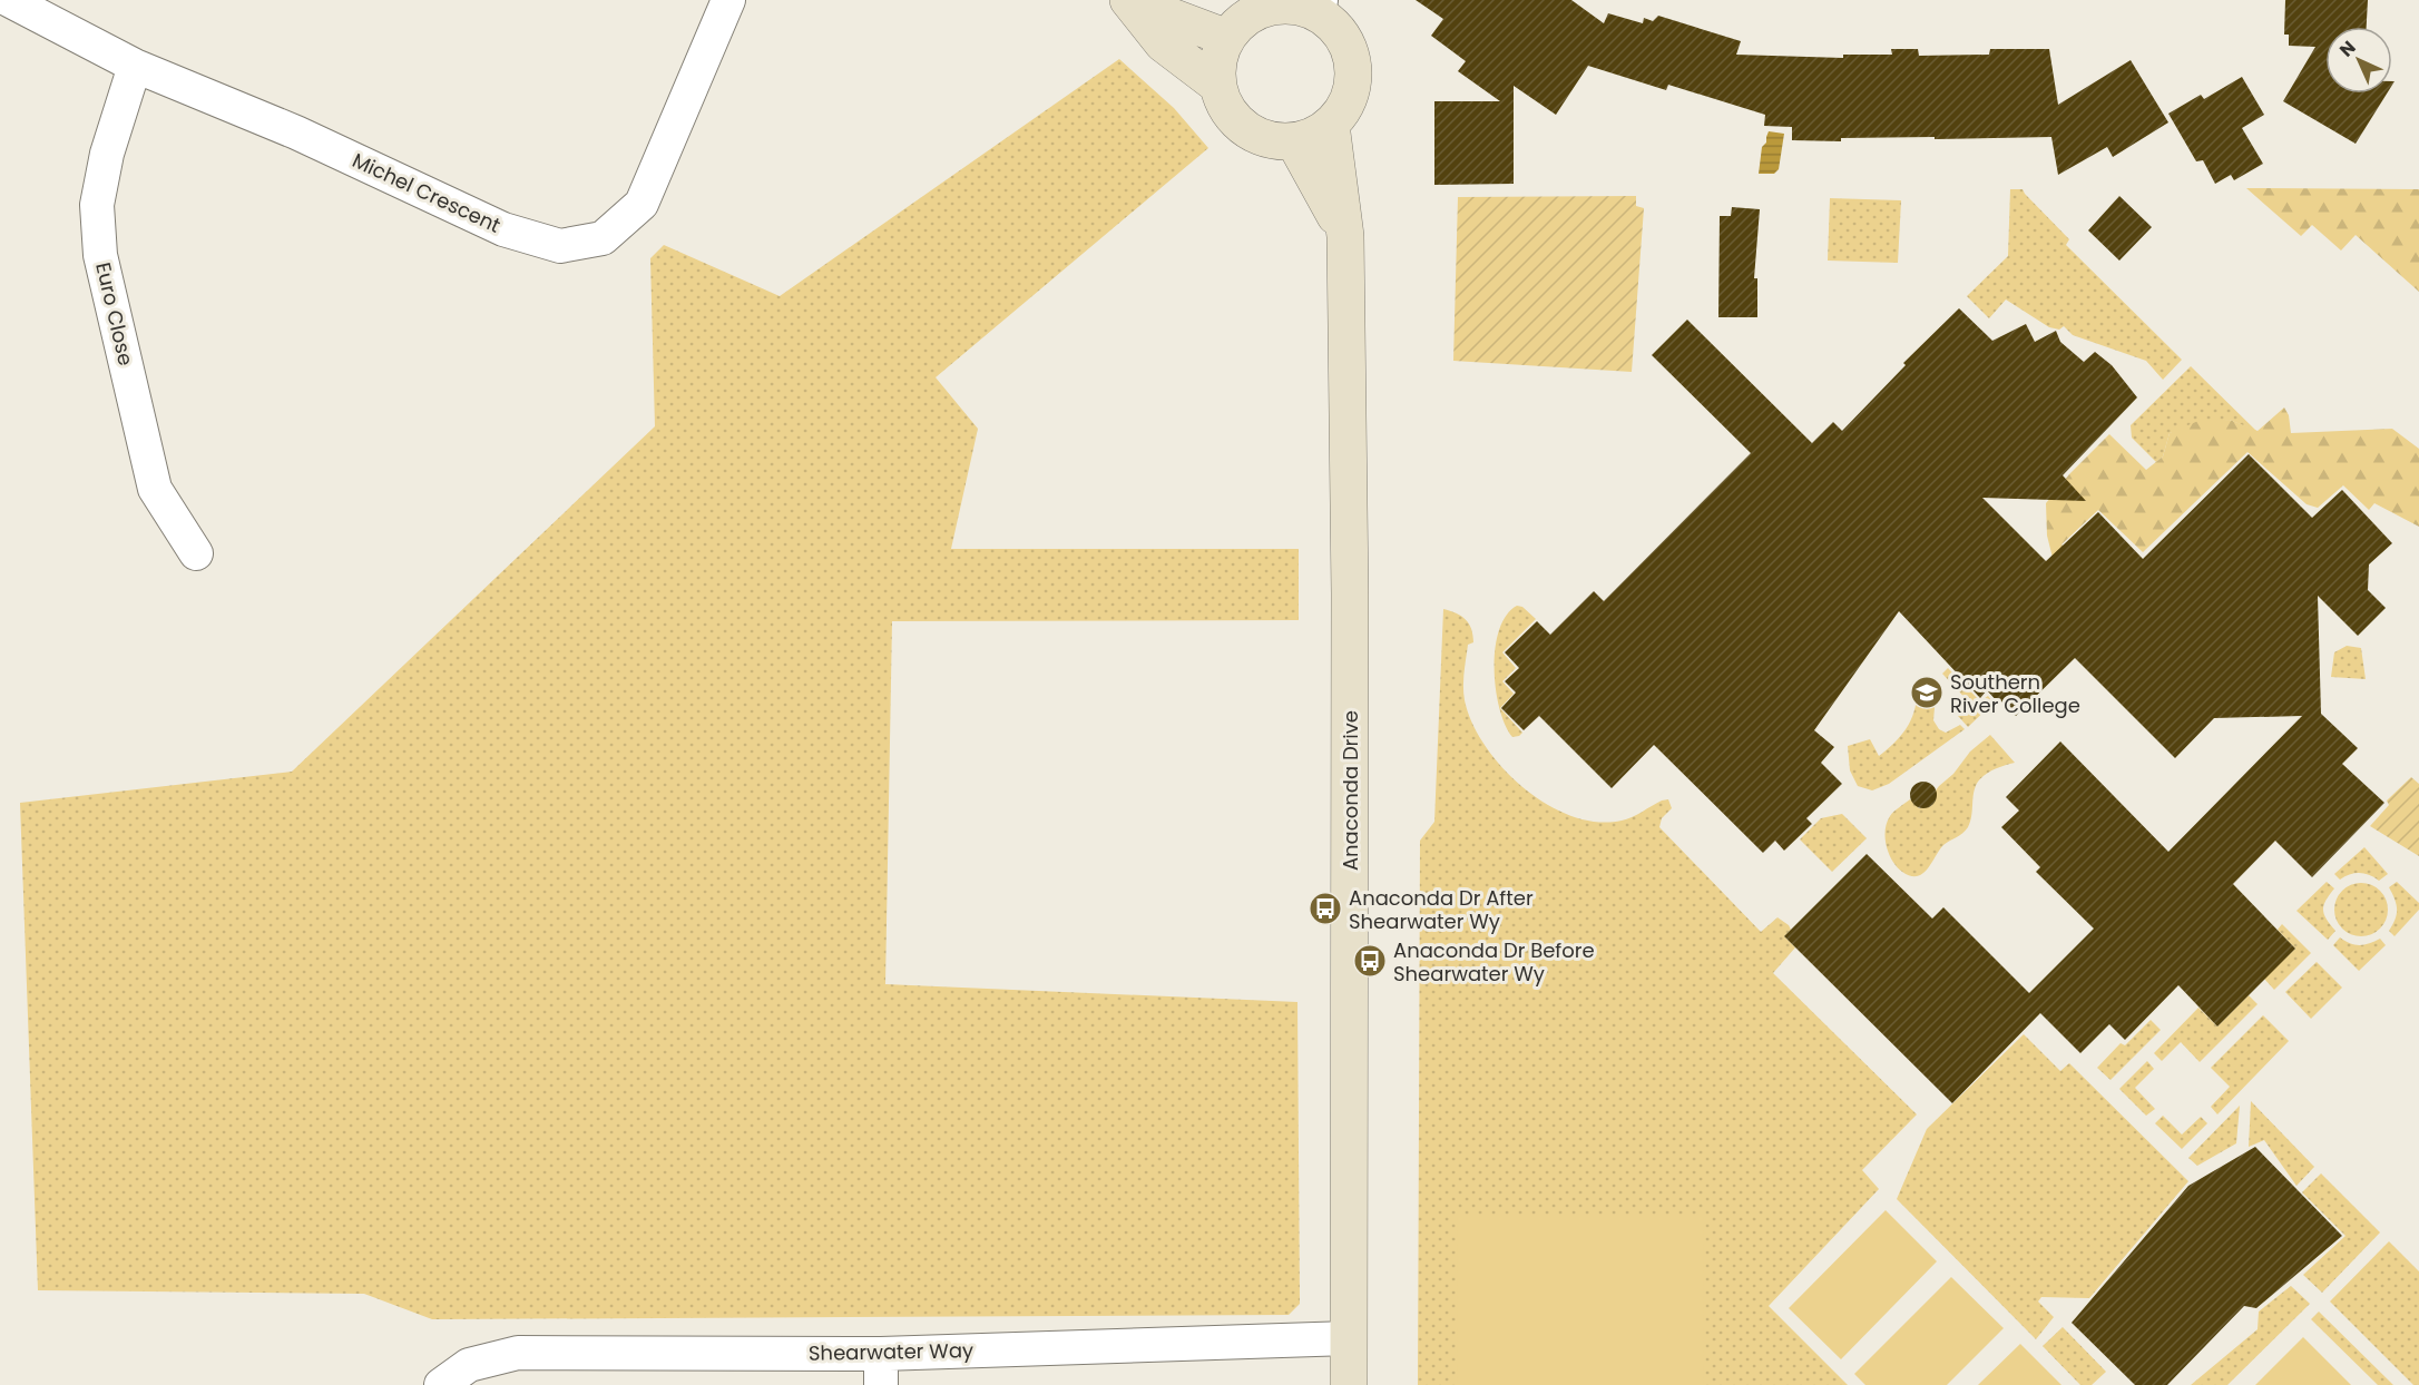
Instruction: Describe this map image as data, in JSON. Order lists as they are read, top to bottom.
{
  "streets": {
    "main road": ["Anaconda Drive"],
    "street": ["Michel Crescent", "Euro Close", "Shearwater Way"]
  },
  "crossings": [
    ["Michel Crescent", "Euro Close"],
    ["Anaconda Drive", "Shearwater Way"]
  ],
  "places": {
    "school or university": ["Southern River College"],
    "bus stop": ["Anaconda Dr After Shearwater Wy", "Anaconda Dr Before Shearwater Wy"]
  },
  "north": "top left"
}
